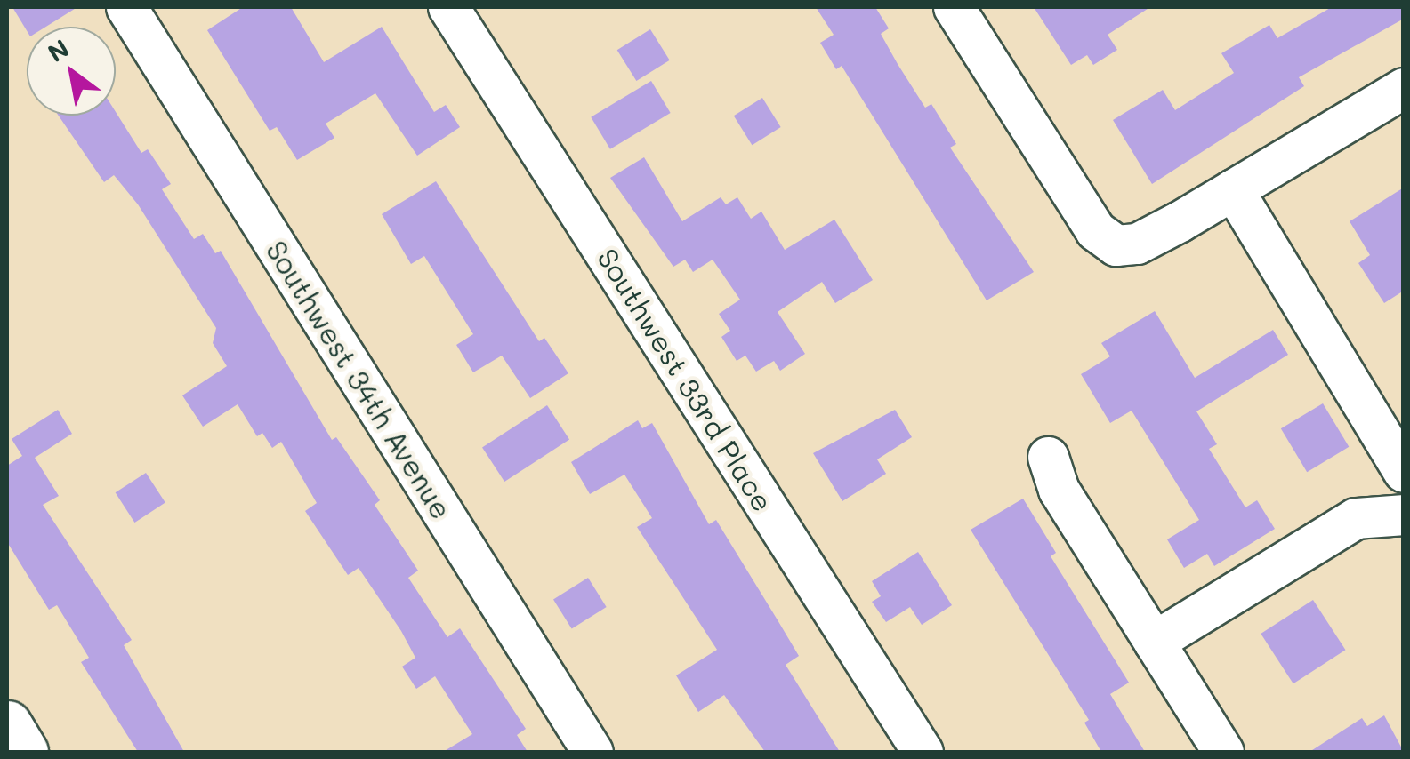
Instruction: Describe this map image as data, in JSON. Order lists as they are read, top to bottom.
{
  "streets": {
    "street": ["Southwest 34th Avenue", "Southwest 33rd Place"]
  },
  "north": "top left"
}
